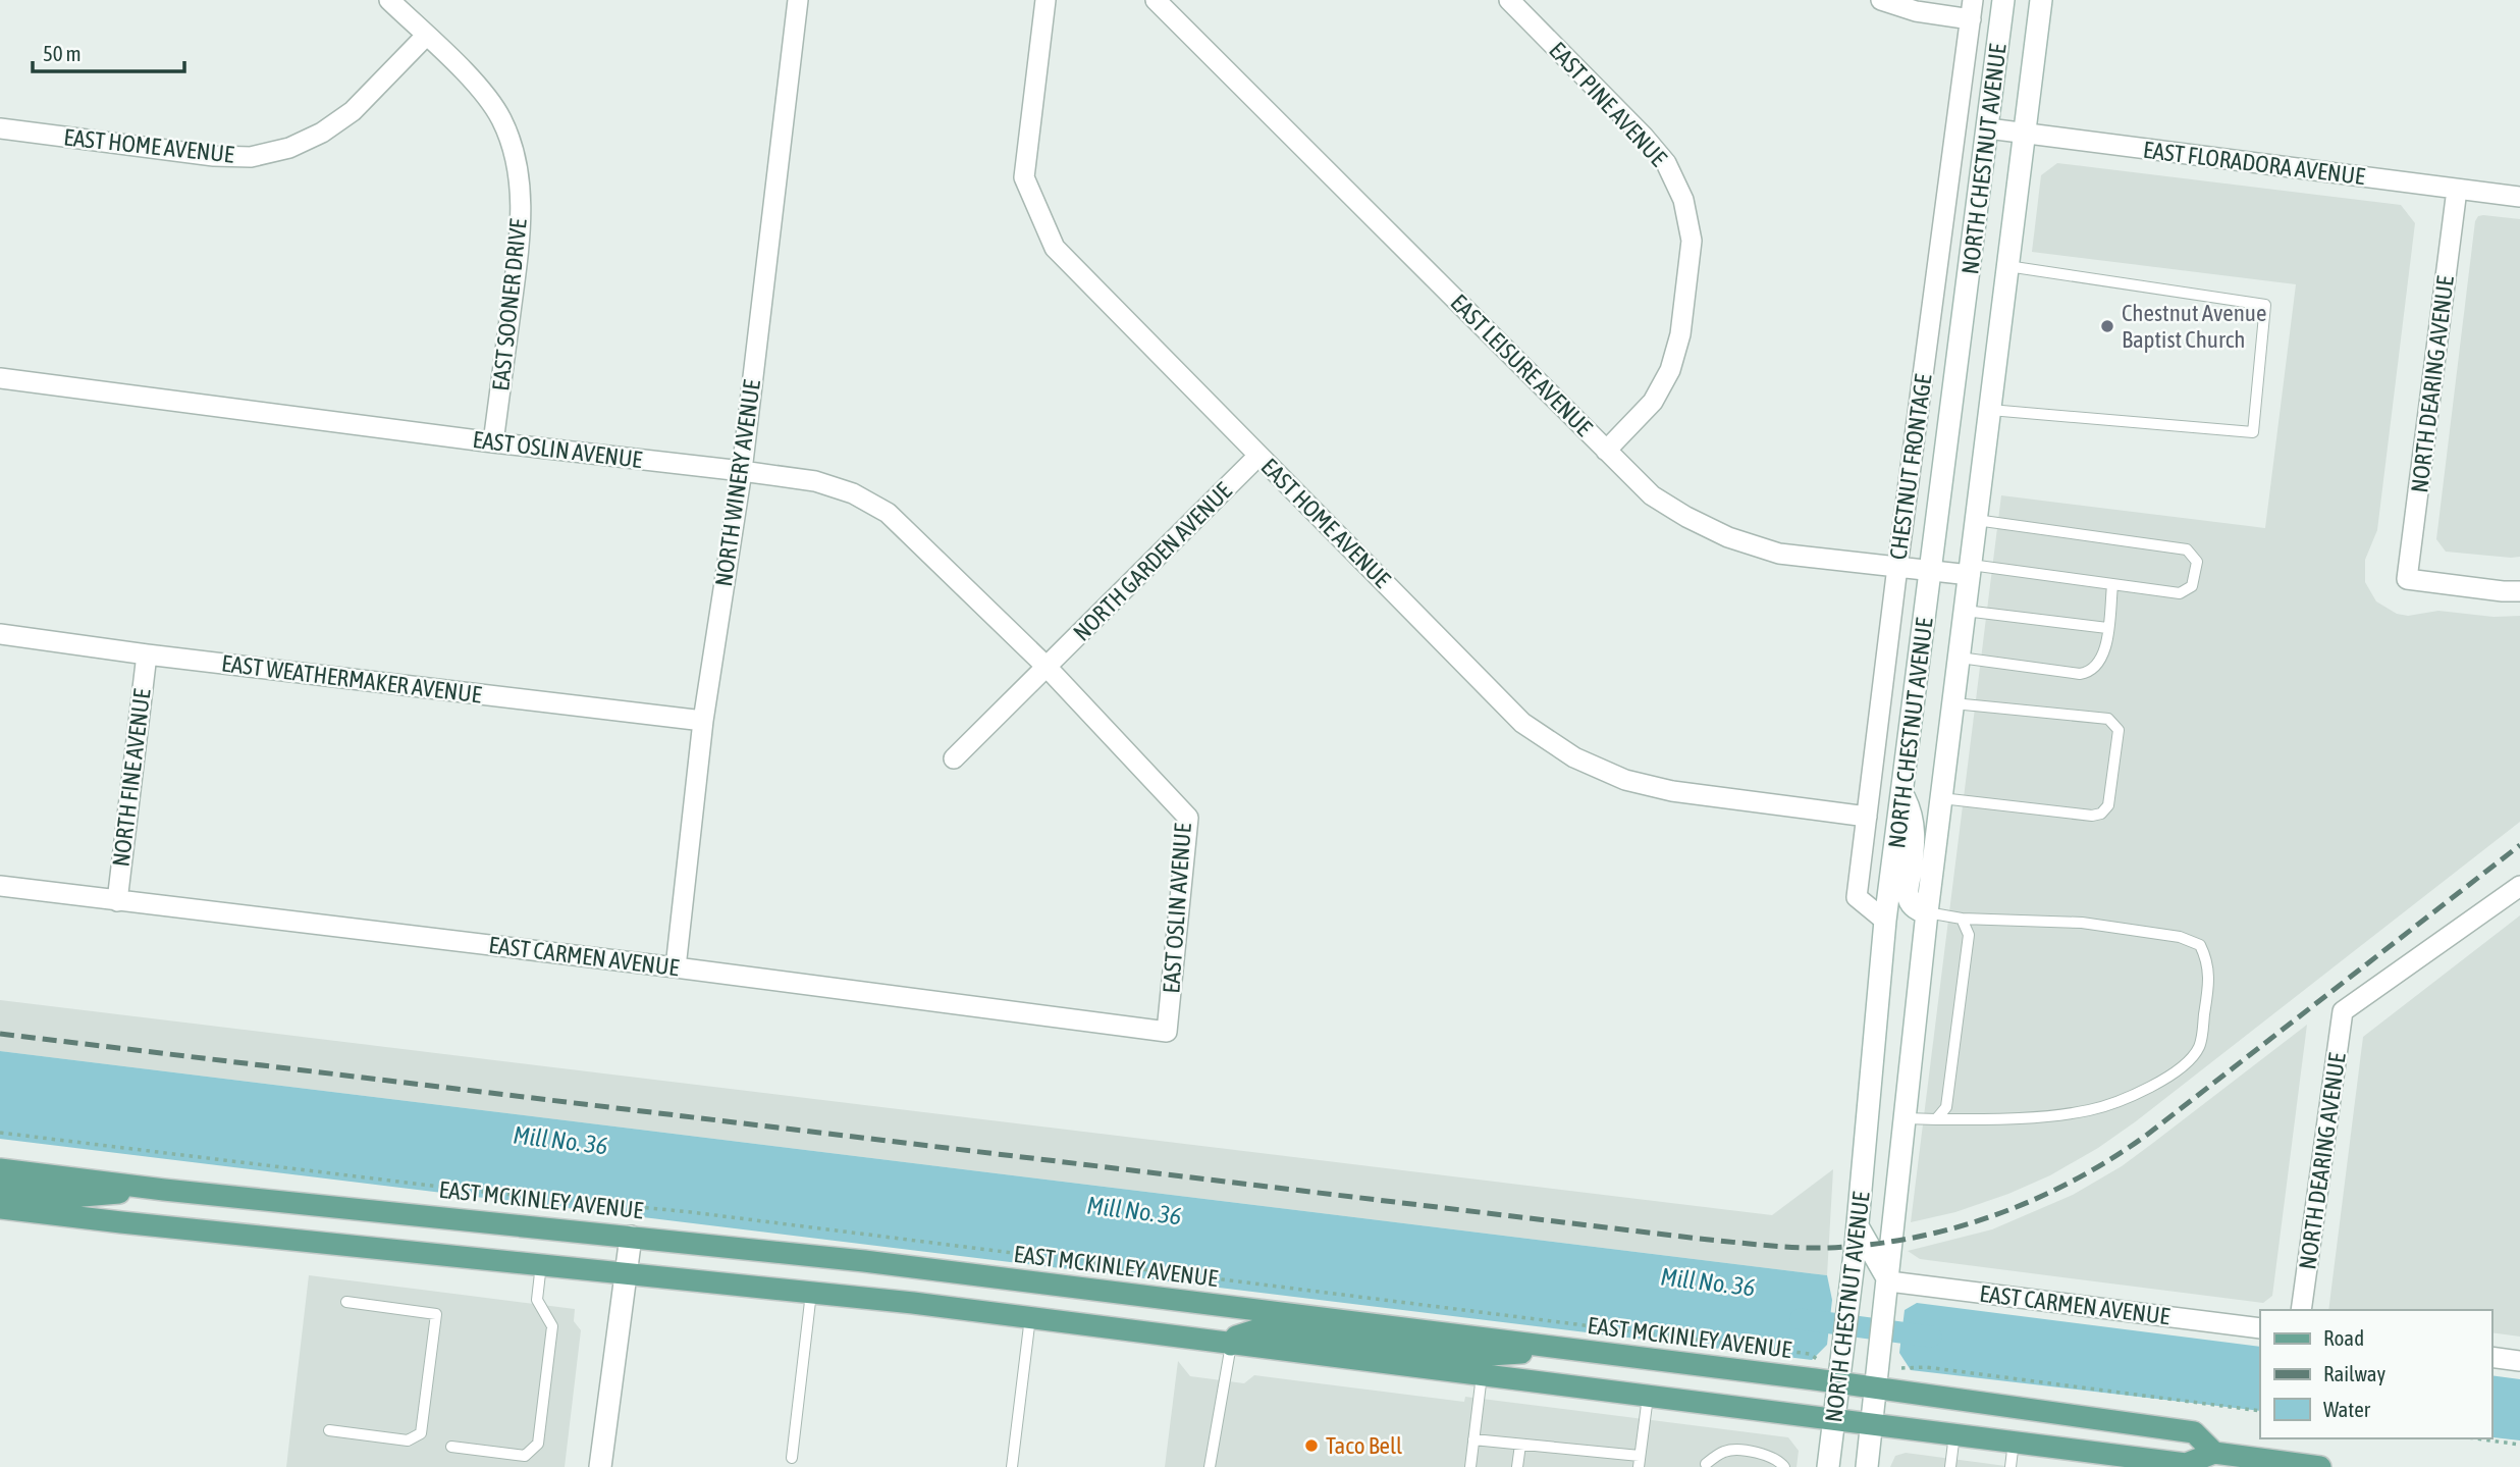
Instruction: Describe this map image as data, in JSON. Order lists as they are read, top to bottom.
{
  "streets": {
    "main road": ["NORTH CHESTNUT AVENUE", "EAST MCKINLEY AVENUE"],
    "street": [
      "EAST PINE AVENUE",
      "EAST HOME AVENUE",
      "EAST FLORADORA AVENUE",
      "EAST SOONER DRIVE",
      "EAST LEISURE AVENUE",
      "NORTH DEARING AVENUE",
      "EAST OSLIN AVENUE",
      "CHESTNUT FRONTAGE",
      "NORTH WINERY AVENUE",
      "NORTH GARDEN AVENUE",
      "EAST WEATHERMAKER AVENUE",
      "NORTH FINE AVENUE",
      "EAST CARMEN AVENUE"
    ]
  },
  "crossings": [
    ["EAST PINE AVENUE", "EAST LEISURE AVENUE"],
    ["EAST HOME AVENUE", "EAST SOONER DRIVE"],
    ["EAST HOME AVENUE", "CHESTNUT FRONTAGE"],
    ["EAST HOME AVENUE", "NORTH GARDEN AVENUE"],
    ["NORTH CHESTNUT AVENUE", "EAST FLORADORA AVENUE"],
    ["NORTH CHESTNUT AVENUE", "EAST LEISURE AVENUE"],
    ["NORTH CHESTNUT AVENUE", "CHESTNUT FRONTAGE"],
    ["NORTH CHESTNUT AVENUE", "EAST CARMEN AVENUE"],
    ["NORTH CHESTNUT AVENUE", "EAST MCKINLEY AVENUE"],
    ["EAST FLORADORA AVENUE", "NORTH DEARING AVENUE"],
    ["EAST SOONER DRIVE", "EAST OSLIN AVENUE"],
    ["EAST LEISURE AVENUE", "CHESTNUT FRONTAGE"],
    ["EAST OSLIN AVENUE", "NORTH WINERY AVENUE"],
    ["EAST OSLIN AVENUE", "NORTH GARDEN AVENUE"],
    ["EAST OSLIN AVENUE", "EAST CARMEN AVENUE"],
    ["NORTH WINERY AVENUE", "EAST WEATHERMAKER AVENUE"],
    ["NORTH WINERY AVENUE", "EAST CARMEN AVENUE"],
    ["EAST WEATHERMAKER AVENUE", "NORTH FINE AVENUE"],
    ["NORTH FINE AVENUE", "EAST CARMEN AVENUE"]
  ],
  "water": ["Mill No. 36"],
  "places": ["Chestnut Avenue Baptist Church", "Taco Bell"],
  "legend": ["Road", "Railway", "Water"],
  "scale_bar": "50 m"
}
